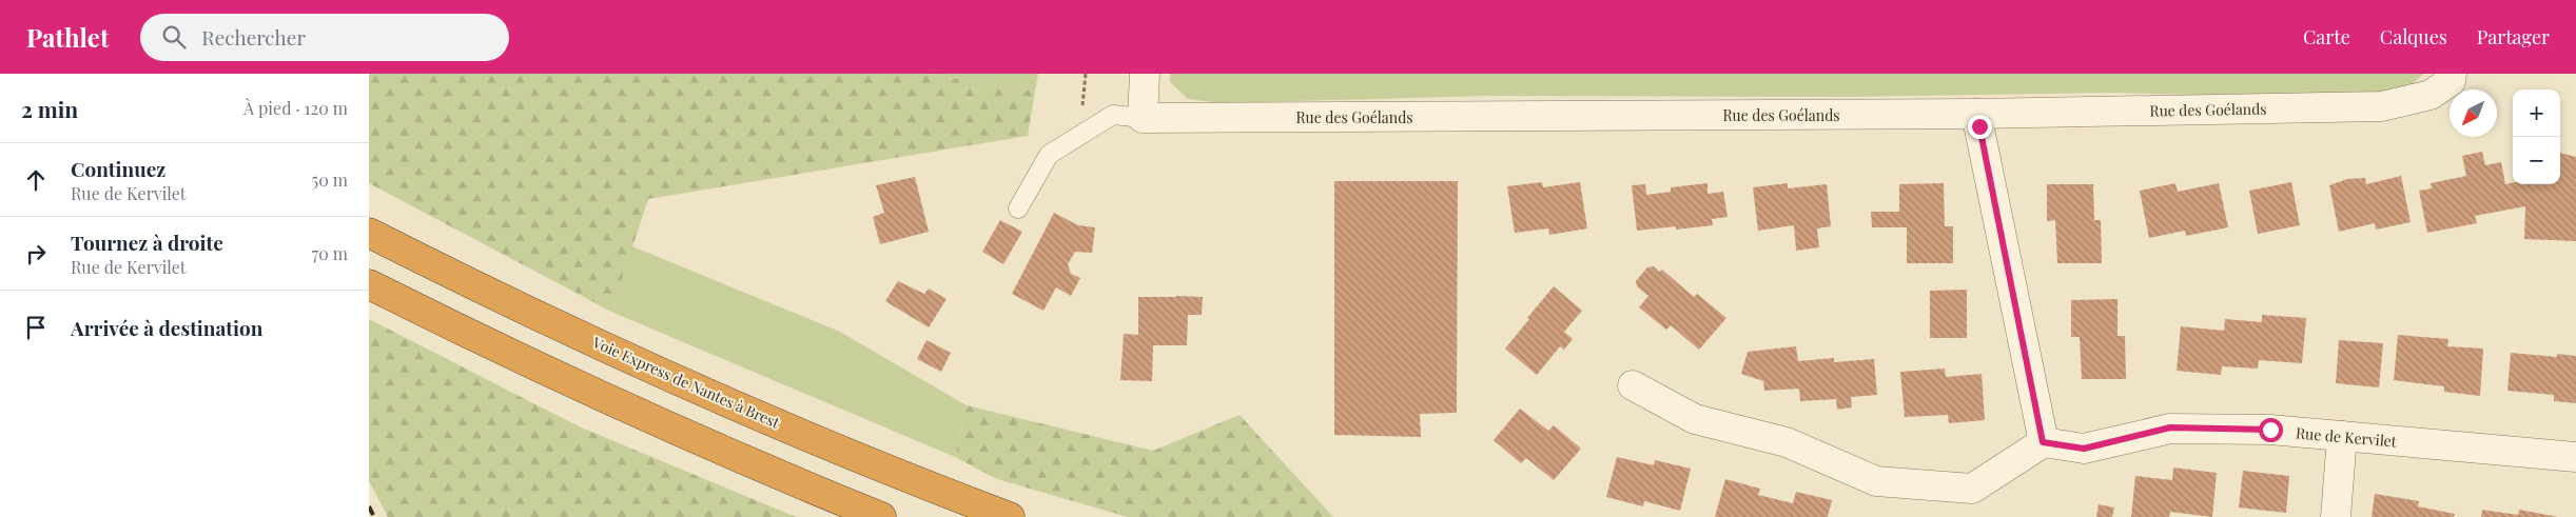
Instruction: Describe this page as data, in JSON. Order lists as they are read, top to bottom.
{
  "streets": {
    "highway": ["Voie Express de Nantes à Brest"],
    "street": ["Rue des Goélands", "Rue de Kervilet"]
  },
  "north": "bottom left",
  "page": {
    "header": "Pathlet",
    "search": "Rechercher",
    "nav": ["Carte", "Calques", "Partager"],
    "heading": ["2 min", "À pied · 120 m"],
    "map_buttons": ["+", "−"],
    "list": [
      ["Continuez", "Rue de Kervilet", "50 m"],
      ["Tournez à droite", "Rue de Kervilet", "70 m"],
      "Arrivée à destination"
    ]
  }
}
